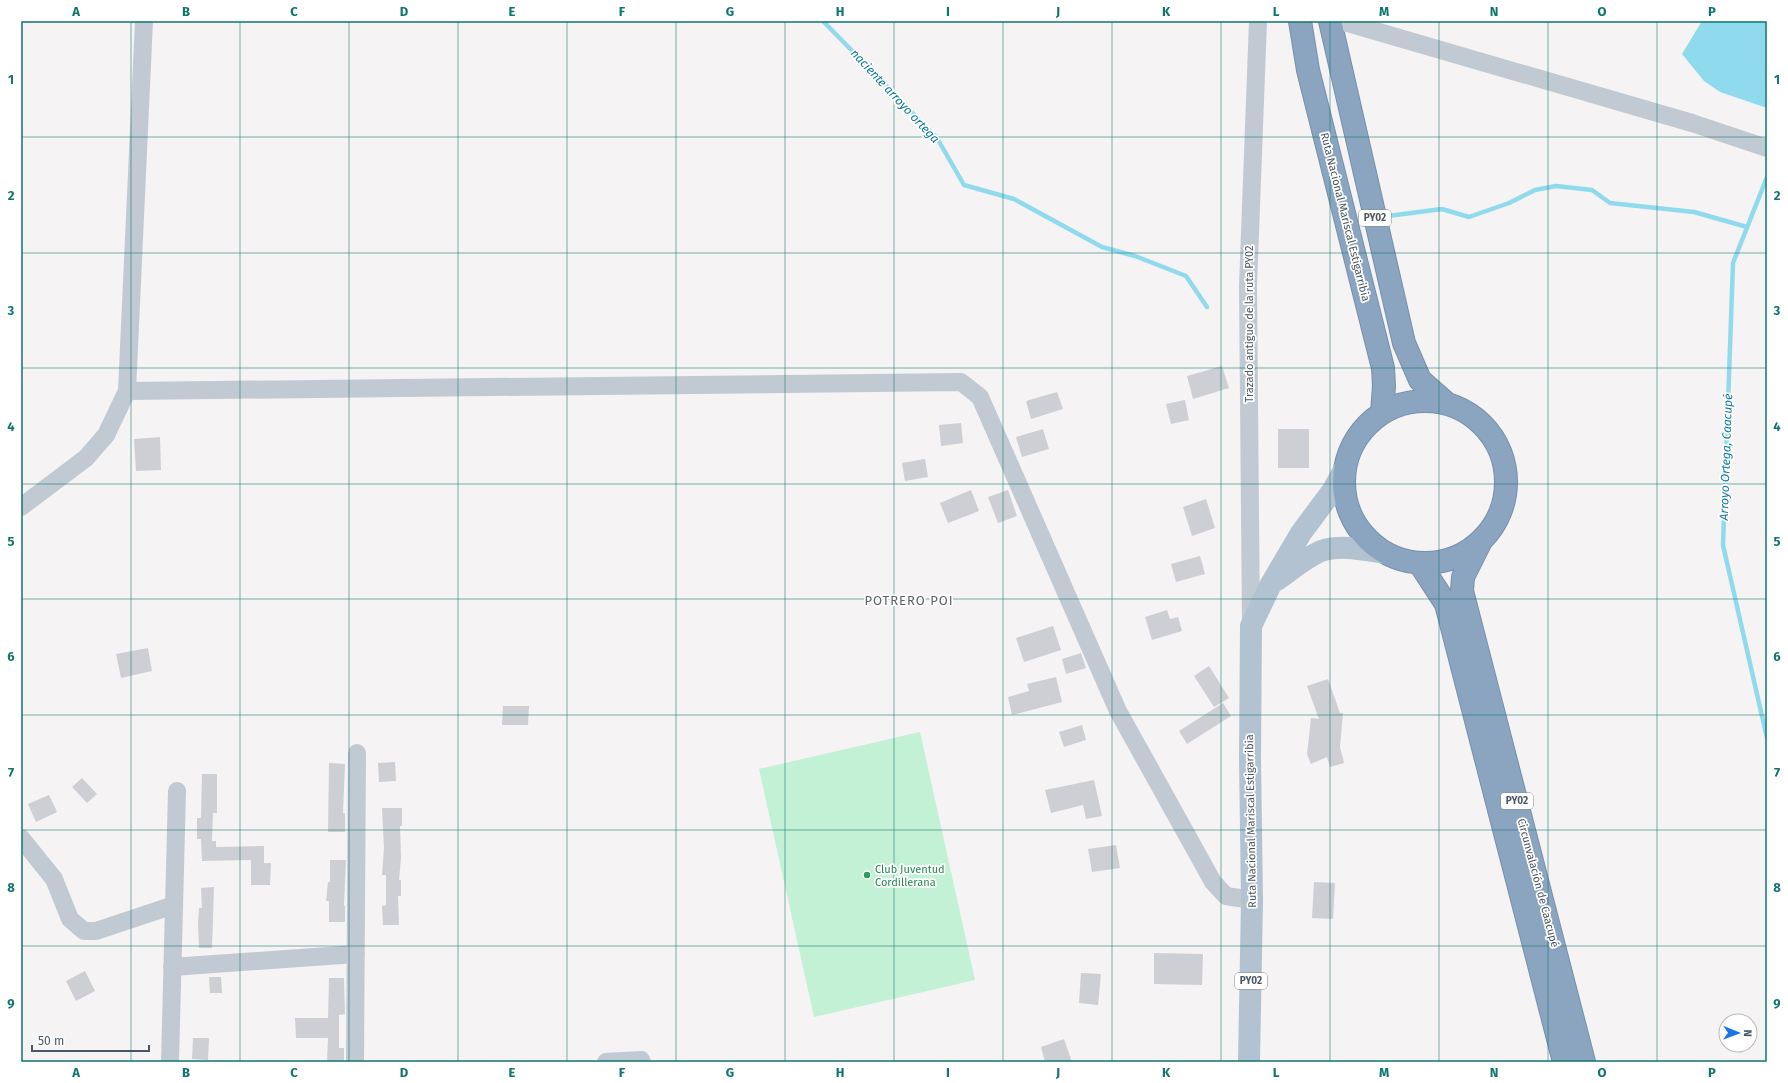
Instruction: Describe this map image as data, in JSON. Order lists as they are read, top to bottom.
{
  "streets": {
    "highway": ["Ruta Nacional Mariscal Estigarribia", "PY02", "Circunvalación de Caacupé"],
    "street": ["Trazado antiguo de la ruta PY02"]
  },
  "crossings": [
    ["Ruta Nacional Mariscal Estigarribia", "PY02"],
    ["Ruta Nacional Mariscal Estigarribia", "Trazado antiguo de la ruta PY02"],
    ["PY02", "Circunvalación de Caacupé"]
  ],
  "districts": ["POTRERO POI"],
  "water": ["naciente arroyo ortega", "Arroyo Ortega, Caacupé"],
  "places": ["Club Juventud Cordillerana"],
  "scale_bar": "50 m",
  "north": "right",
  "grid": {
    "columns": [
      "A",
      "B",
      "C",
      "D",
      "E",
      "F",
      "G",
      "H",
      "I",
      "J",
      "K",
      "L",
      "M",
      "N",
      "O",
      "P"
    ],
    "rows": [
      "1",
      "2",
      "3",
      "4",
      "5",
      "6",
      "7",
      "8",
      "9"
    ]
  }
}
